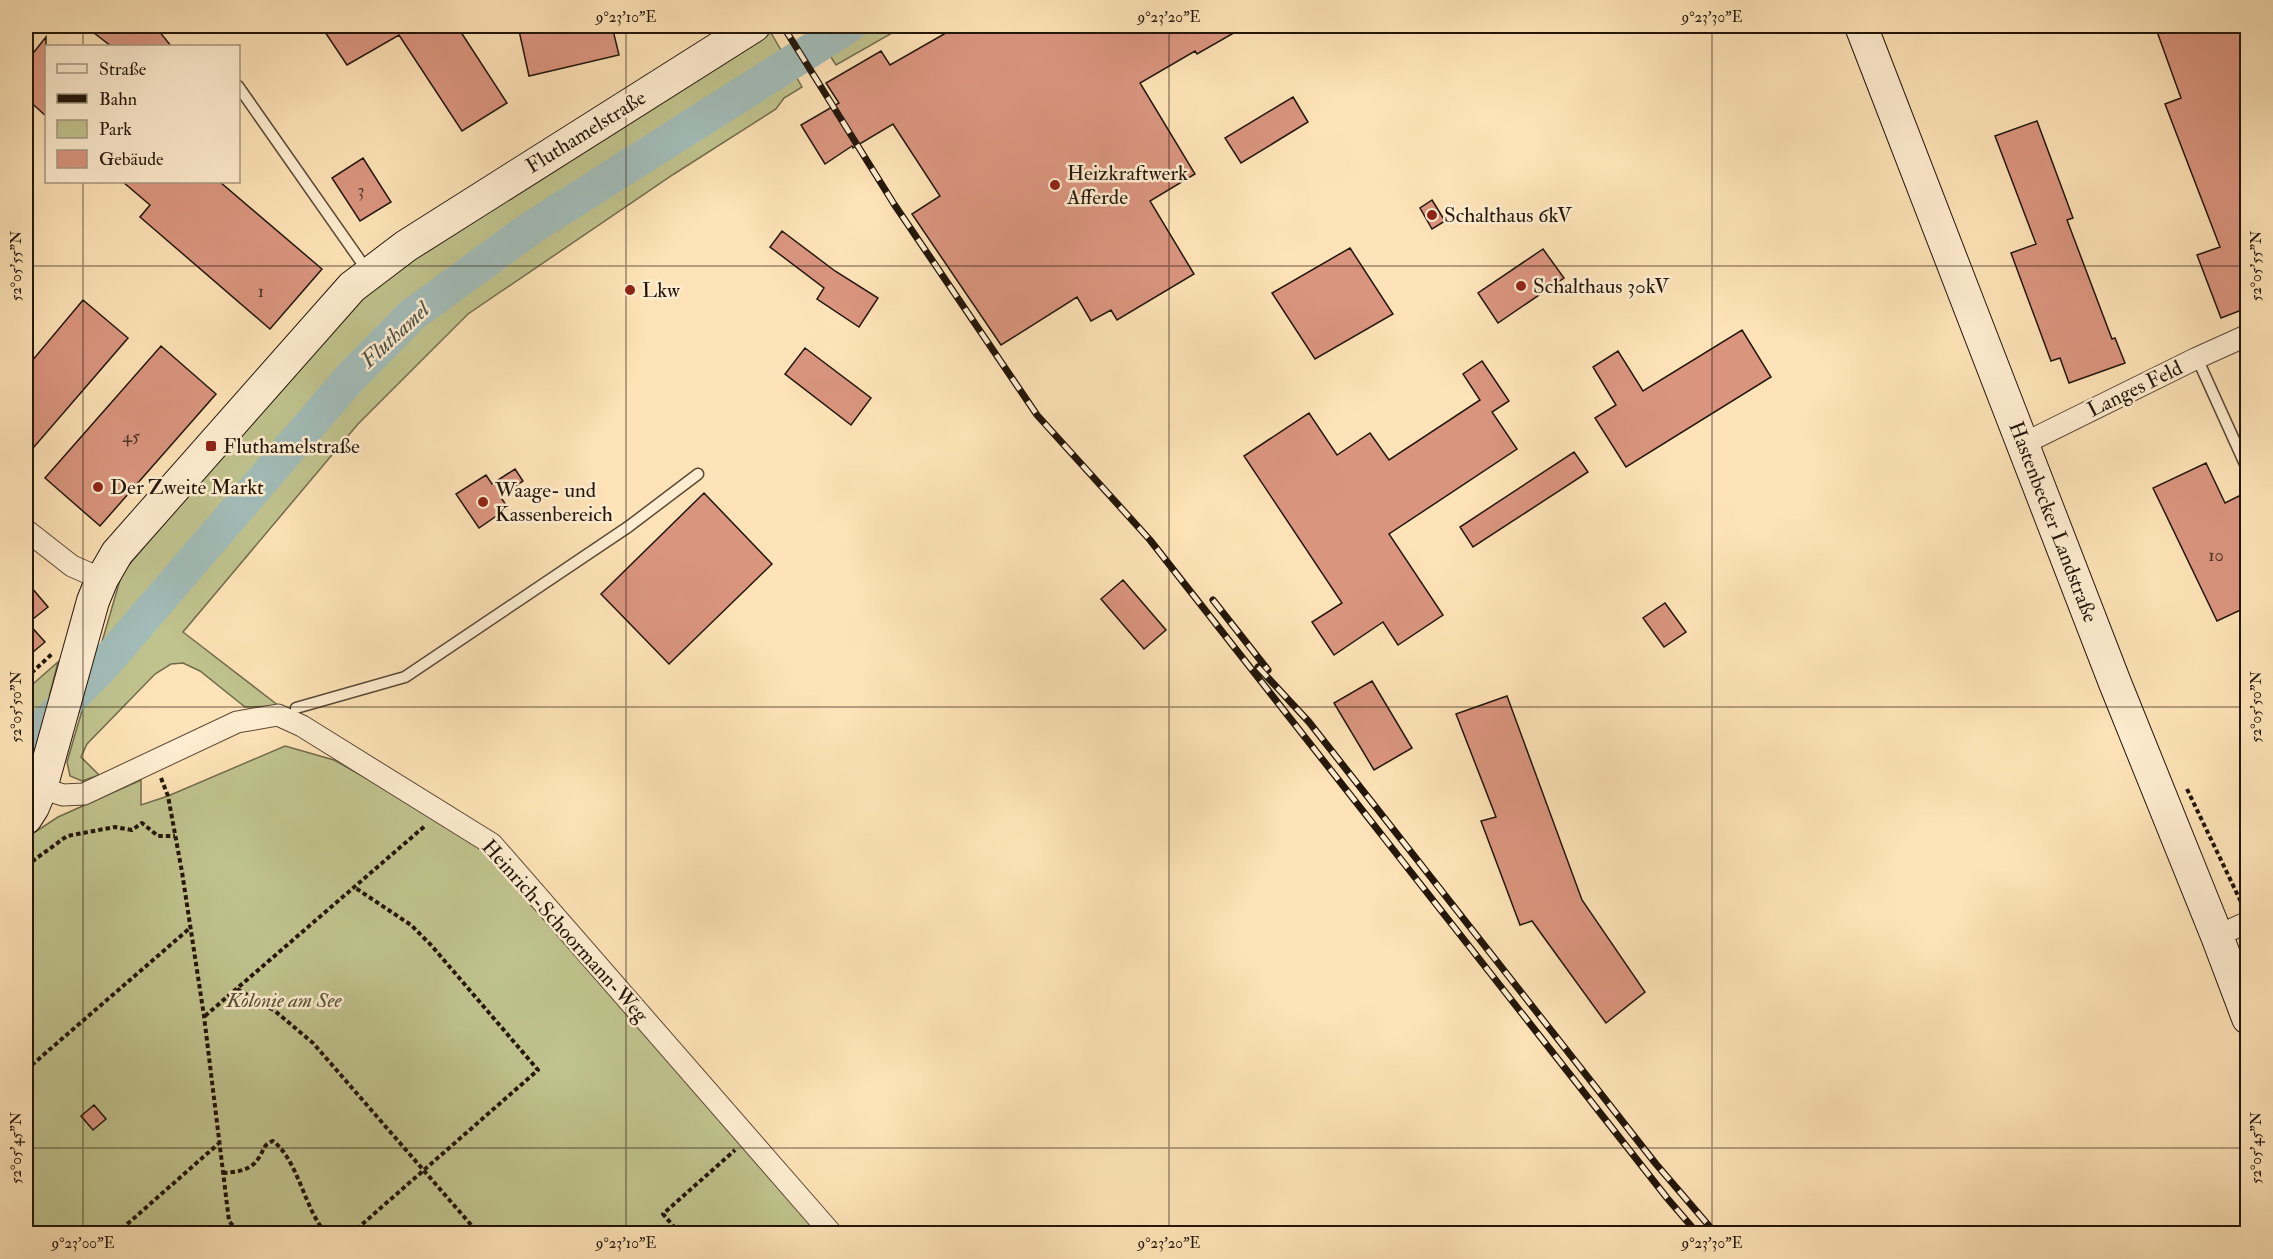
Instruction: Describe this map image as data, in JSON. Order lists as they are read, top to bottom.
{
  "streets": {
    "main road": ["Fluthamelstraße", "Hastenbecker Landstraße"],
    "street": ["Langes Feld", "Heinrich-Schoormann-Weg"]
  },
  "crossings": [
    ["Fluthamelstraße", "Heinrich-Schoormann-Weg"],
    ["Langes Feld", "Hastenbecker Landstraße"]
  ],
  "water": ["Fluthamel"],
  "parks": ["Kolonie am See"],
  "places": {
    "other": [
      "Heizkraftwerk Afferde",
      "Schalthaus 6kV",
      "Schalthaus 30kV",
      "Lkw",
      "Der Zweite Markt",
      "Waage- und Kassenbereich"
    ],
    "transit": ["Fluthamelstraße"]
  },
  "house_numbers": [
    "3",
    "1",
    "45",
    "10"
  ],
  "legend": [
    "Straße",
    "Bahn",
    "Park",
    "Gebäude"
  ],
  "coordinates": [
    "9°23'10\"E",
    "9°23'20\"E",
    "9°23'30\"E",
    "52°05'55\"N",
    "52°05'50\"N",
    "52°05'45\"N",
    "9°23'00\"E"
  ]
}
